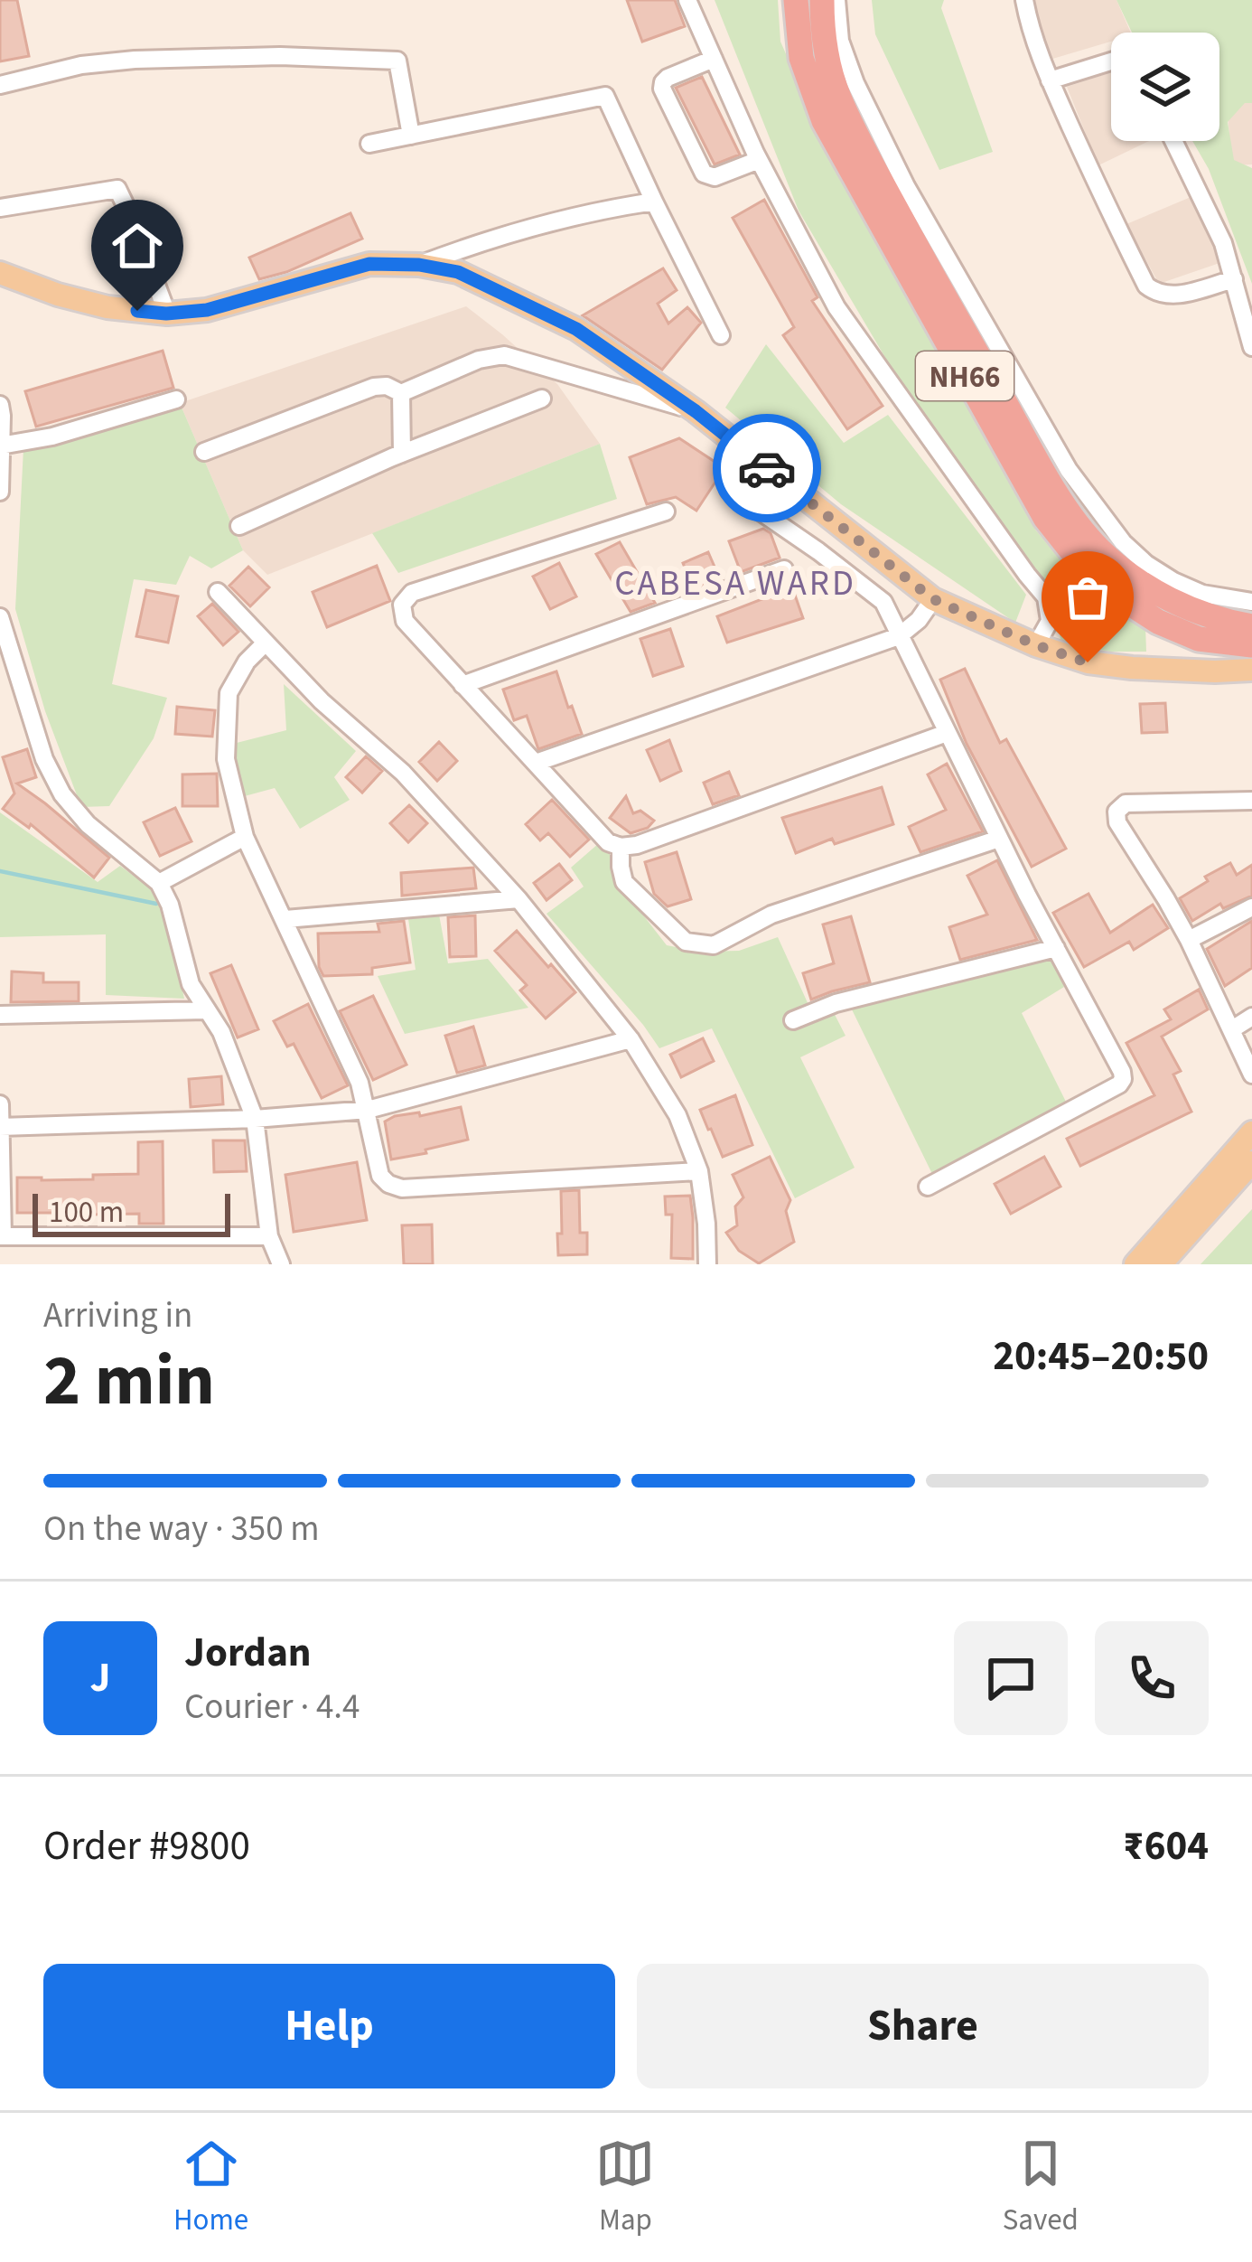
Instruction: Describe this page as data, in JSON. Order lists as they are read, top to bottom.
{
  "streets": {
    "highway": ["NH66"]
  },
  "districts": ["CABESA WARD"],
  "scale_bar": "100 m",
  "page": {
    "scale": "100 m",
    "heading": ["2 min", "Arriving in", "20:45–20:50"],
    "panel": [
      "Jordan",
      "Courier · 4.4",
      "Order #9800",
      "₹604"
    ],
    "bar": "On the way · 350 m",
    "round": "J",
    "buttons": ["Help", "Share"],
    "tabs": ["Home", "Map", "Saved"]
  }
}
